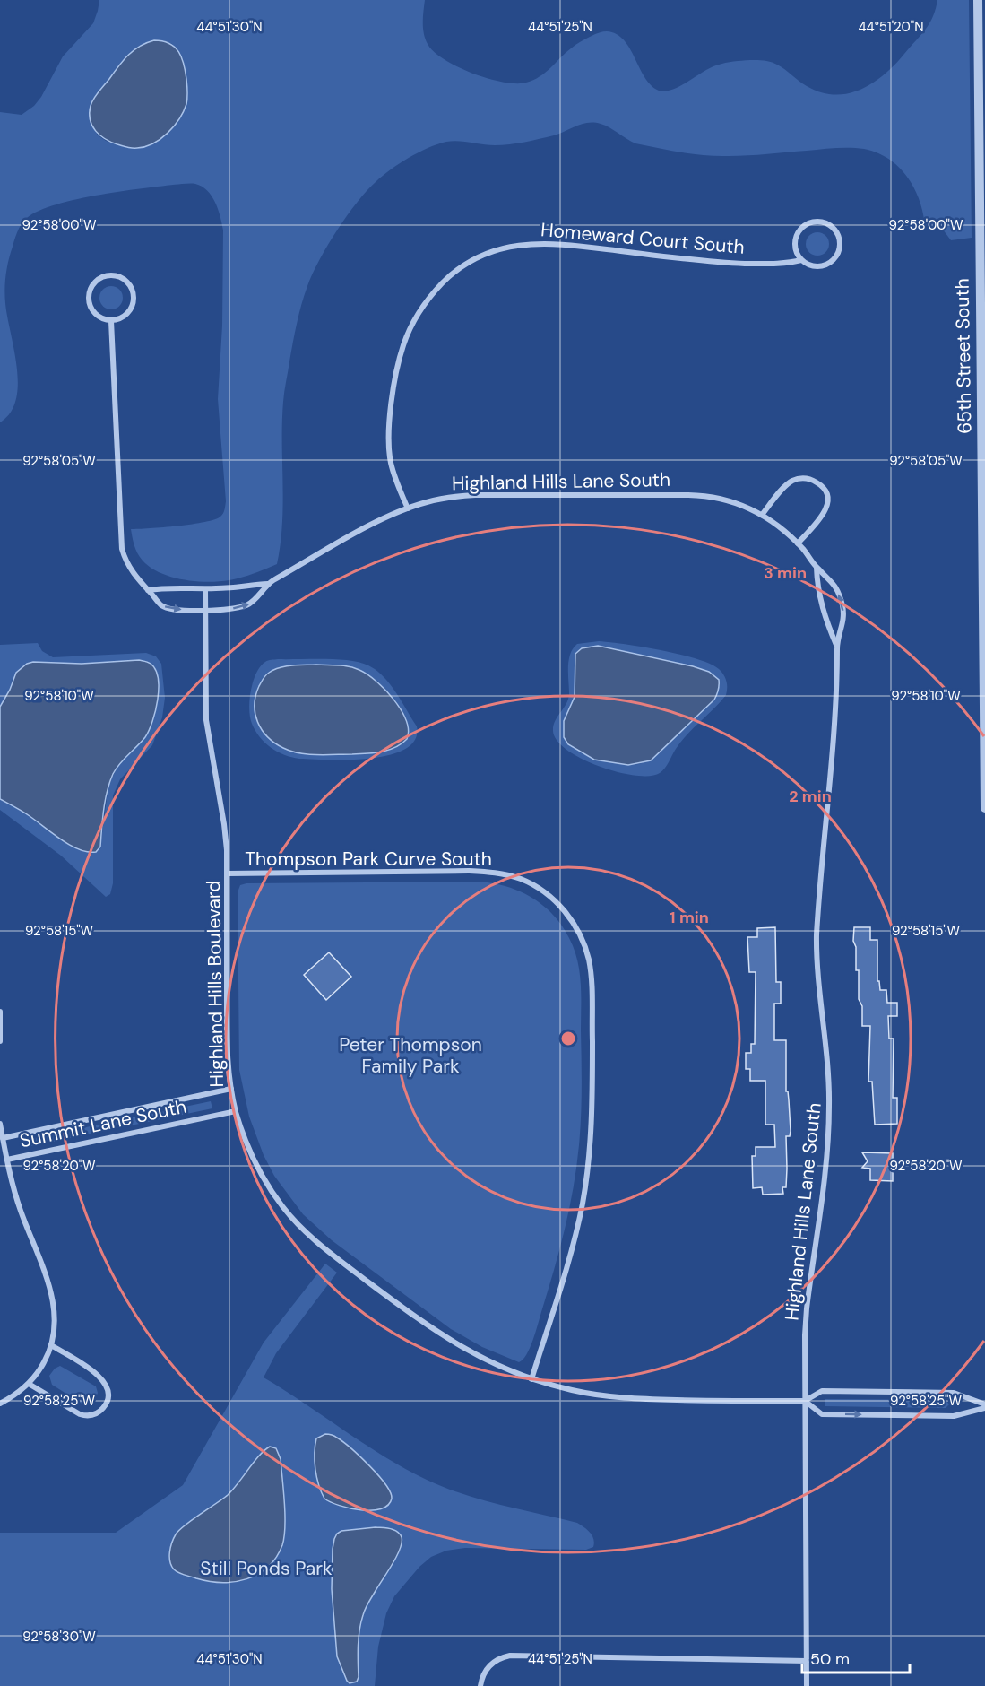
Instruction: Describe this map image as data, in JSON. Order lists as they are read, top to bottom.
{
  "streets": {
    "street": [
      "Homeward Court South",
      "65th Street South",
      "Highland Hills Lane South",
      "Thompson Park Curve South",
      "Highland Hills Boulevard",
      "Summit Lane South"
    ]
  },
  "crossings": [
    ["Homeward Court South", "Highland Hills Lane South"],
    ["Highland Hills Lane South", "Highland Hills Boulevard"],
    ["Thompson Park Curve South", "Highland Hills Boulevard"],
    ["Highland Hills Boulevard", "Summit Lane South"]
  ],
  "parks": ["Peter Thompson Family Park", "Still Ponds Park"],
  "scale_bar": "50 m",
  "coordinates": [
    "44°51'30\"N",
    "44°51'25\"N",
    "44°51'20\"N",
    "92°58'00\"W",
    "92°58'05\"W",
    "92°58'10\"W",
    "92°58'15\"W",
    "92°58'20\"W",
    "92°58'25\"W",
    "92°58'30\"W"
  ],
  "rings": ["3 min", "2 min", "1 min"]
}
